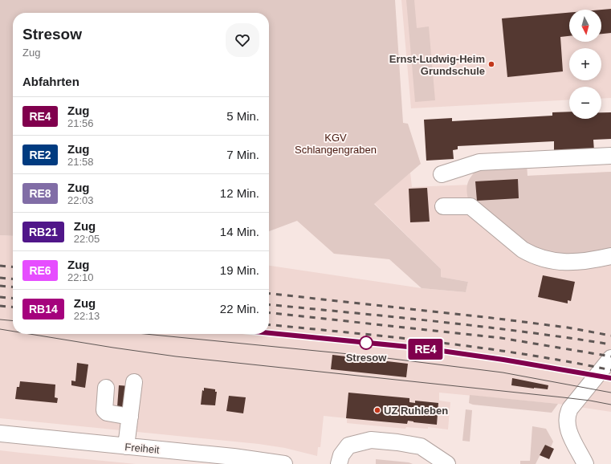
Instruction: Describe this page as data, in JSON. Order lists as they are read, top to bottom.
{
  "streets": {
    "street": ["Freiheit"]
  },
  "parks": ["KGV Schlangengraben"],
  "places": ["Ernst-Ludwig-Heim Grundschule", "Stresow", "UZ Ruhleben"],
  "north": "bottom",
  "page": {
    "on_map": "RE4",
    "map_buttons": ["+", "−"],
    "heading": [
      ["Stresow", "Zug"],
      "Abfahrten"
    ],
    "list": [
      {
        "mark": "RE4",
        "name": "Zug",
        "note": "21:56",
        "value": "5 Min."
      },
      {
        "mark": "RE2",
        "name": "Zug",
        "note": "21:58",
        "value": "7 Min."
      },
      {
        "mark": "RE8",
        "name": "Zug",
        "note": "22:03",
        "value": "12 Min."
      },
      {
        "mark": "RB21",
        "name": "Zug",
        "note": "22:05",
        "value": "14 Min."
      },
      {
        "mark": "RE6",
        "name": "Zug",
        "note": "22:10",
        "value": "19 Min."
      },
      {
        "mark": "RB14",
        "name": "Zug",
        "note": "22:13",
        "value": "22 Min."
      }
    ]
  }
}
